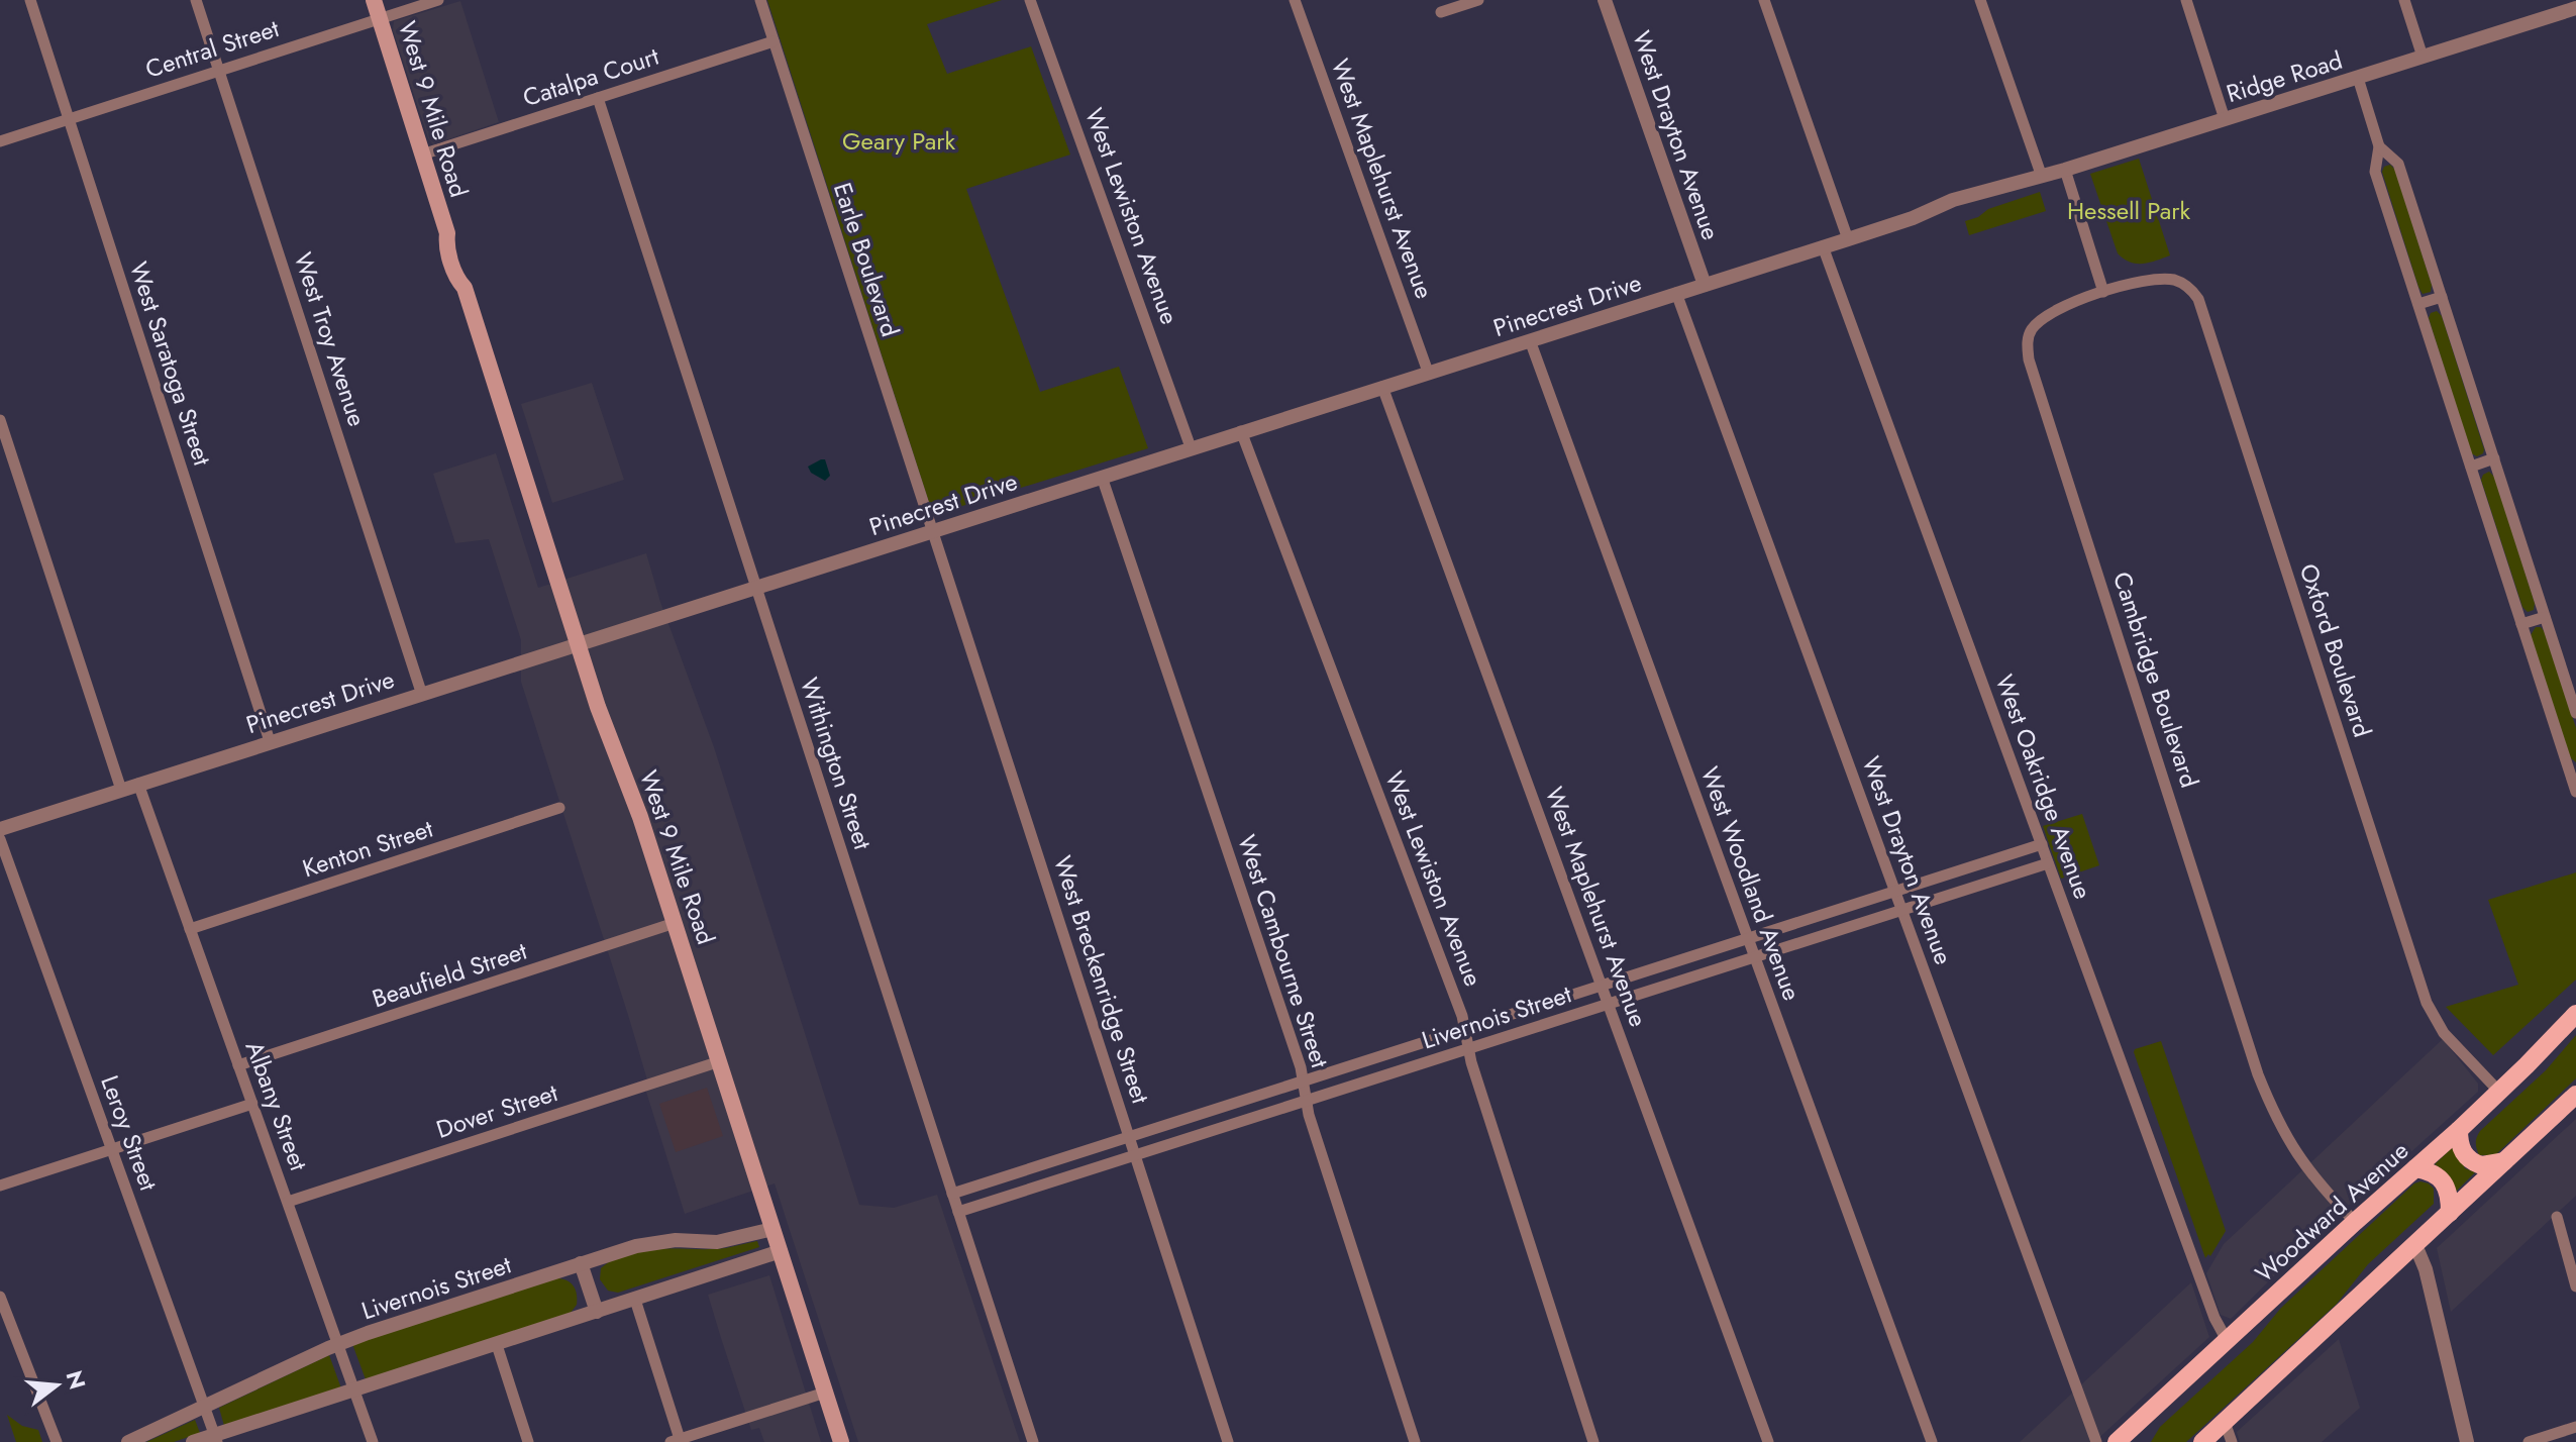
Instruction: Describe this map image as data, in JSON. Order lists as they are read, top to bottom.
{
  "streets": {
    "main road": ["West 9 Mile Road", "Woodward Avenue"],
    "street": [
      "Central Street",
      "Catalpa Court",
      "Ridge Road",
      "West Drayton Avenue",
      "West Maplehurst Avenue",
      "West Lewiston Avenue",
      "Earle Boulevard",
      "Pinecrest Drive",
      "West Troy Avenue",
      "West Saratoga Street",
      "Oxford Boulevard",
      "Cambridge Boulevard",
      "Withington Street",
      "West Oakridge Avenue",
      "Kenton Street",
      "West Woodland Avenue",
      "West Cambourne Street",
      "Beaufield Street",
      "West Breckenridge Street",
      "Livernois Street",
      "Albany Street",
      "Dover Street",
      "Leroy Street"
    ]
  },
  "crossings": [
    ["Central Street", "West 9 Mile Road"],
    ["Central Street", "West Troy Avenue"],
    ["Central Street", "West Saratoga Street"],
    ["Catalpa Court", "West 9 Mile Road"],
    ["Catalpa Court", "Earle Boulevard"],
    ["Catalpa Court", "Withington Street"],
    ["Ridge Road", "Pinecrest Drive"],
    ["West 9 Mile Road", "Pinecrest Drive"],
    ["West 9 Mile Road", "Beaufield Street"],
    ["West 9 Mile Road", "Livernois Street"],
    ["West 9 Mile Road", "Dover Street"],
    ["West Drayton Avenue", "Pinecrest Drive"],
    ["West Drayton Avenue", "Livernois Street"],
    ["West Maplehurst Avenue", "Pinecrest Drive"],
    ["West Maplehurst Avenue", "Livernois Street"],
    ["West Lewiston Avenue", "Pinecrest Drive"],
    ["West Lewiston Avenue", "Livernois Street"],
    ["Earle Boulevard", "Pinecrest Drive"],
    ["Earle Boulevard", "West Breckenridge Street"],
    ["Pinecrest Drive", "West Troy Avenue"],
    ["Pinecrest Drive", "West Saratoga Street"],
    ["Pinecrest Drive", "Withington Street"],
    ["Pinecrest Drive", "West Oakridge Avenue"],
    ["Pinecrest Drive", "West Woodland Avenue"],
    ["Pinecrest Drive", "West Cambourne Street"],
    ["Pinecrest Drive", "West Breckenridge Street"],
    ["Pinecrest Drive", "Albany Street"],
    ["Oxford Boulevard", "Cambridge Boulevard"],
    ["Oxford Boulevard", "Woodward Avenue"],
    ["Cambridge Boulevard", "Woodward Avenue"],
    ["Withington Street", "Livernois Street"],
    ["West Oakridge Avenue", "Livernois Street"],
    ["West Oakridge Avenue", "Woodward Avenue"],
    ["Kenton Street", "Albany Street"],
    ["West Woodland Avenue", "Livernois Street"],
    ["West Cambourne Street", "Livernois Street"],
    ["Beaufield Street", "Albany Street"],
    ["West Breckenridge Street", "Livernois Street"],
    ["Livernois Street", "Albany Street"],
    ["Livernois Street", "Leroy Street"],
    ["Albany Street", "Dover Street"]
  ],
  "parks": ["Geary Park", "Hessell Park"],
  "north": "right"
}
